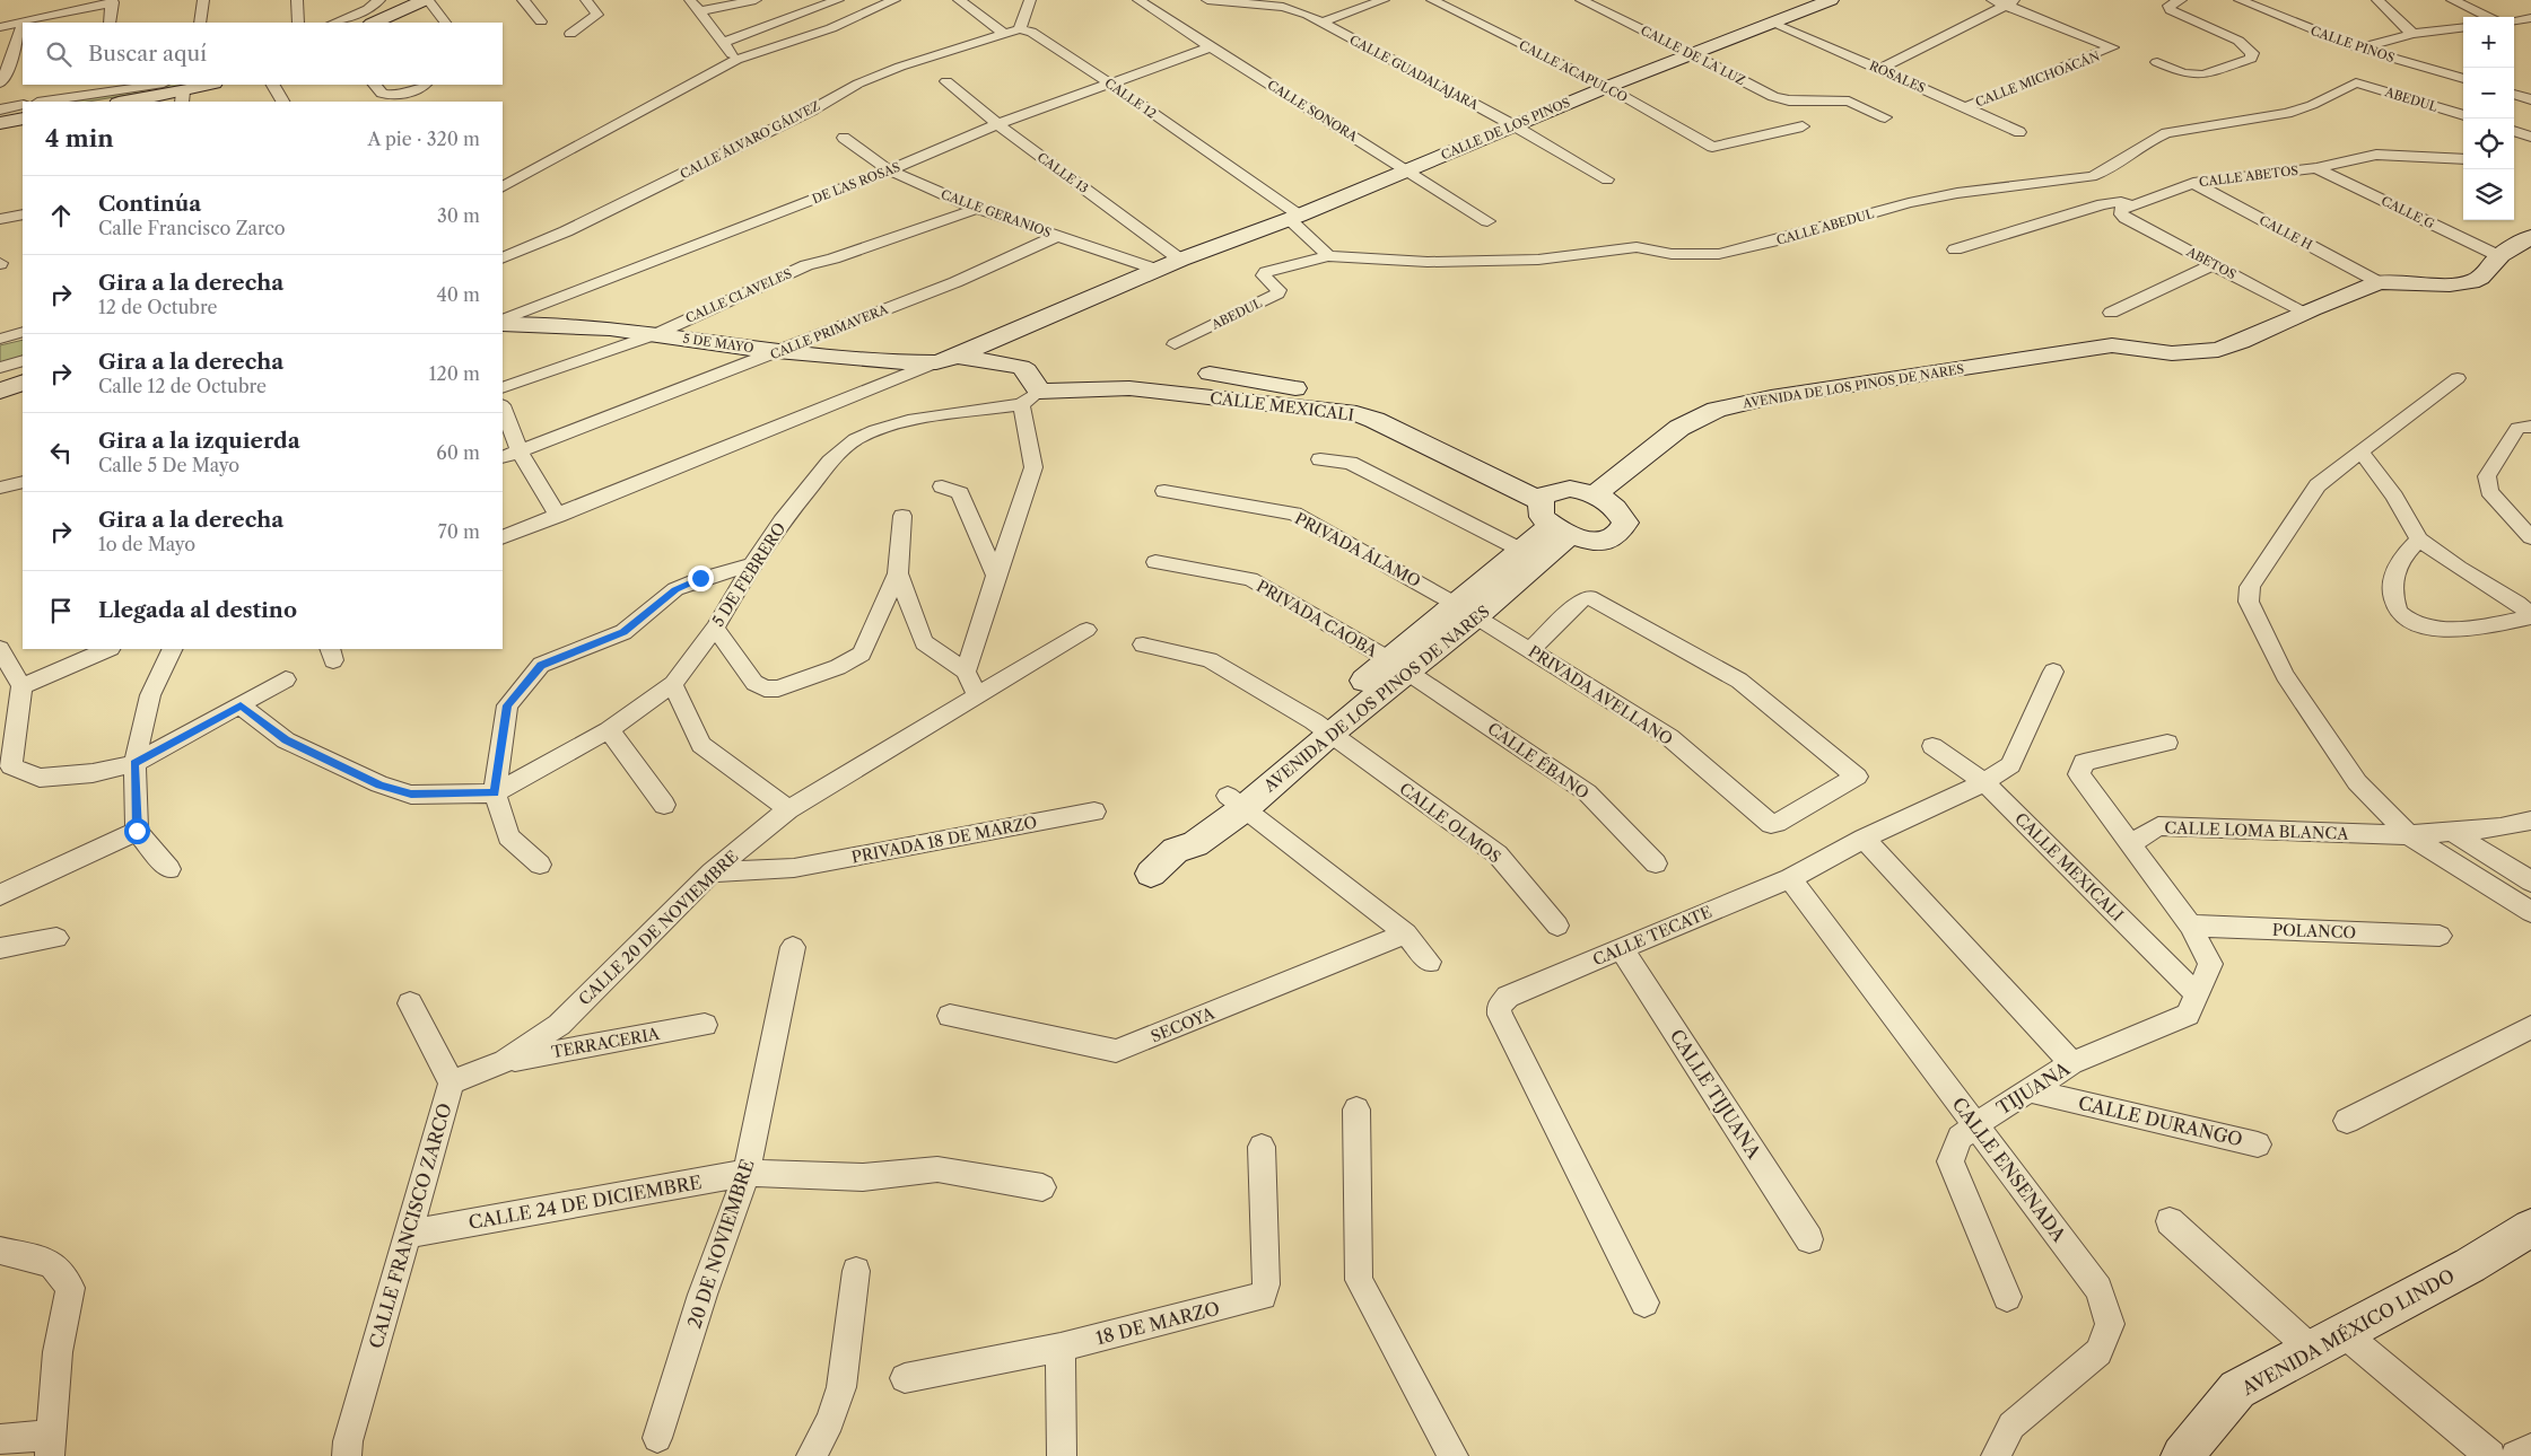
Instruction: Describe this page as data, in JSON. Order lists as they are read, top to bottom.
{
  "streets": {
    "street": [
      "CALLE PINOS",
      "CALLE DE LA LUZ",
      "CALLE ACAPULCO",
      "CALLE GUADALAJARA",
      "ROSALES",
      "CALLE MICHOACÁN",
      "CALLE 12",
      "ABEDUL",
      "CALLE SONORA",
      "CALLE DE LOS PINOS",
      "CALLE ÁLVARO GÁLVEZ",
      "CALLE 13",
      "CALLE ABETOS",
      "DE LAS ROSAS",
      "CALLE G",
      "CALLE GERANIOS",
      "CALLE ABEDUL",
      "CALLE H",
      "ABETOS",
      "CALLE CLAVELES",
      "CALLE PRIMAVERA",
      "5 DE MAYO",
      "AVENIDA DE LOS PINOS DE NARES",
      "CALLE MEXICALI",
      "PRIVADA ÁLAMO",
      "5 DE FEBRERO",
      "PRIVADA CAOBA",
      "PRIVADA AVELLANO",
      "CALLE ÉBANO",
      "CALLE OLMOS",
      "CALLE LOMA BLANCA",
      "PRIVADA 18 DE MARZO",
      "CALLE 20 DE NOVIEMBRE",
      "POLANCO",
      "CALLE TECATE",
      "SECOYA",
      "TERRACERIA",
      "TIJUANA",
      "CALLE TIJUANA",
      "CALLE DURANGO",
      "CALLE ENSENADA",
      "CALLE 24 DE DICIEMBRE",
      "CALLE FRANCISCO ZARCO",
      "20 DE NOVIEMBRE",
      "18 DE MARZO",
      "AVENIDA MÉXICO LINDO"
    ]
  },
  "crossings": [
    ["CALLE DE LA LUZ", "CALLE DE LOS PINOS"],
    ["CALLE ACAPULCO", "CALLE DE LOS PINOS"],
    ["CALLE GUADALAJARA", "CALLE DE LOS PINOS"],
    ["ROSALES", "CALLE MICHOACÁN"],
    ["ROSALES", "CALLE DE LOS PINOS"],
    ["CALLE 12", "CALLE DE LOS PINOS"],
    ["CALLE 12", "DE LAS ROSAS"],
    ["ABEDUL", "CALLE ABEDUL"],
    ["CALLE SONORA", "CALLE DE LOS PINOS"],
    ["CALLE SONORA", "DE LAS ROSAS"],
    ["CALLE DE LOS PINOS", "CALLE 13"],
    ["CALLE DE LOS PINOS", "CALLE GERANIOS"],
    ["CALLE DE LOS PINOS", "5 DE MAYO"],
    ["CALLE 13", "DE LAS ROSAS"],
    ["CALLE ABETOS", "CALLE G"],
    ["CALLE ABETOS", "CALLE H"],
    ["CALLE ABETOS", "ABETOS"],
    ["DE LAS ROSAS", "CALLE GERANIOS"],
    ["CALLE G", "AVENIDA DE LOS PINOS DE NARES"],
    ["CALLE GERANIOS", "CALLE CLAVELES"],
    ["CALLE GERANIOS", "CALLE PRIMAVERA"],
    ["CALLE H", "AVENIDA DE LOS PINOS DE NARES"],
    ["ABETOS", "AVENIDA DE LOS PINOS DE NARES"],
    ["CALLE CLAVELES", "5 DE MAYO"],
    ["CALLE PRIMAVERA", "5 DE MAYO"],
    ["AVENIDA DE LOS PINOS DE NARES", "CALLE MEXICALI"],
    ["AVENIDA DE LOS PINOS DE NARES", "PRIVADA ÁLAMO"],
    ["AVENIDA DE LOS PINOS DE NARES", "PRIVADA CAOBA"],
    ["AVENIDA DE LOS PINOS DE NARES", "PRIVADA AVELLANO"],
    ["AVENIDA DE LOS PINOS DE NARES", "CALLE ÉBANO"],
    ["AVENIDA DE LOS PINOS DE NARES", "CALLE OLMOS"],
    ["CALLE MEXICALI", "5 DE FEBRERO"],
    ["CALLE MEXICALI", "CALLE TECATE"],
    ["CALLE MEXICALI", "TIJUANA"],
    ["PRIVADA ÁLAMO", "PRIVADA AVELLANO"],
    ["PRIVADA CAOBA", "CALLE ÉBANO"],
    ["PRIVADA 18 DE MARZO", "CALLE 20 DE NOVIEMBRE"],
    ["CALLE 20 DE NOVIEMBRE", "TERRACERIA"],
    ["CALLE 20 DE NOVIEMBRE", "CALLE FRANCISCO ZARCO"],
    ["POLANCO", "TIJUANA"],
    ["CALLE TECATE", "CALLE TIJUANA"],
    ["CALLE TECATE", "CALLE ENSENADA"],
    ["TIJUANA", "CALLE DURANGO"],
    ["TIJUANA", "CALLE ENSENADA"],
    ["CALLE 24 DE DICIEMBRE", "CALLE FRANCISCO ZARCO"],
    ["CALLE 24 DE DICIEMBRE", "20 DE NOVIEMBRE"]
  ],
  "page": {
    "map_buttons": ["+", "−"],
    "search": "Buscar aquí",
    "heading": ["4 min", "A pie · 320 m"],
    "list": [
      ["Continúa", "Calle Francisco Zarco", "30 m"],
      ["Gira a la derecha", "12 de Octubre", "40 m"],
      ["Gira a la derecha", "Calle 12 de Octubre", "120 m"],
      ["Gira a la izquierda", "Calle 5 De Mayo", "60 m"],
      ["Gira a la derecha", "1o de Mayo", "70 m"],
      "Llegada al destino"
    ]
  }
}
